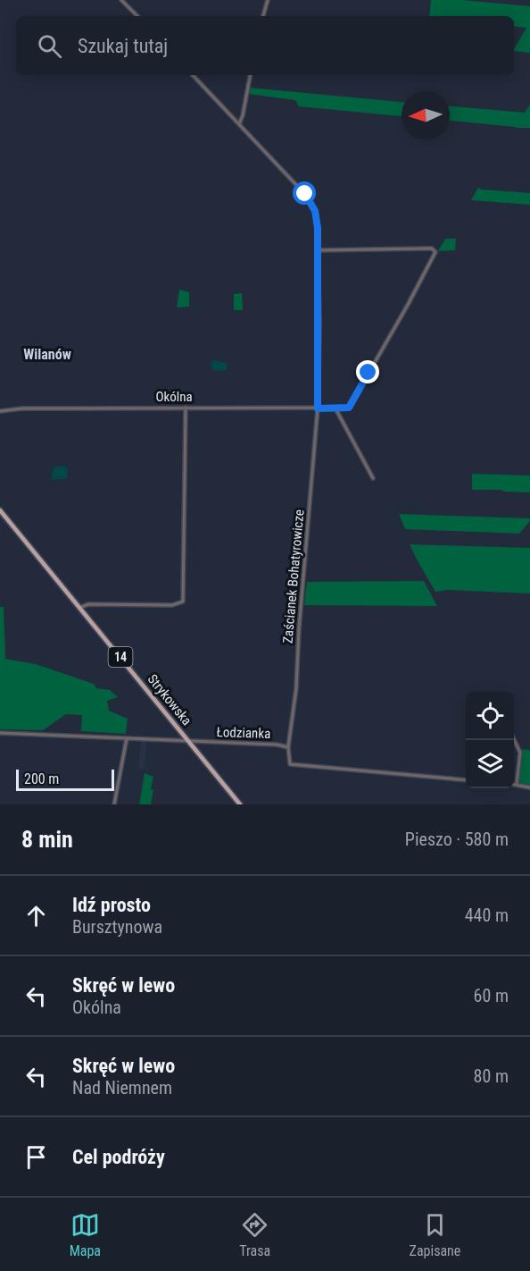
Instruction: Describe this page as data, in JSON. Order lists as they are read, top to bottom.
{
  "streets": {
    "main road": ["14", "Strykowska"],
    "street": ["Okólna", "Zaścianek Bohatyrowicze", "Łodzianka"]
  },
  "crossings": [
    ["Okólna", "Zaścianek Bohatyrowicze"],
    ["Zaścianek Bohatyrowicze", "Łodzianka"],
    ["Strykowska", "Łodzianka"]
  ],
  "districts": ["Wilanów"],
  "scale_bar": "200 m",
  "north": "left",
  "page": {
    "search": "Szukaj tutaj",
    "scale": "200 m",
    "heading": ["8 min", "Pieszo · 580 m"],
    "list": [
      ["Idź prosto", "Bursztynowa", "440 m"],
      ["Skręć w lewo", "Okólna", "60 m"],
      ["Skręć w lewo", "Nad Niemnem", "80 m"],
      "Cel podróży"
    ],
    "nav": ["Mapa", "Trasa", "Zapisane"]
  }
}
